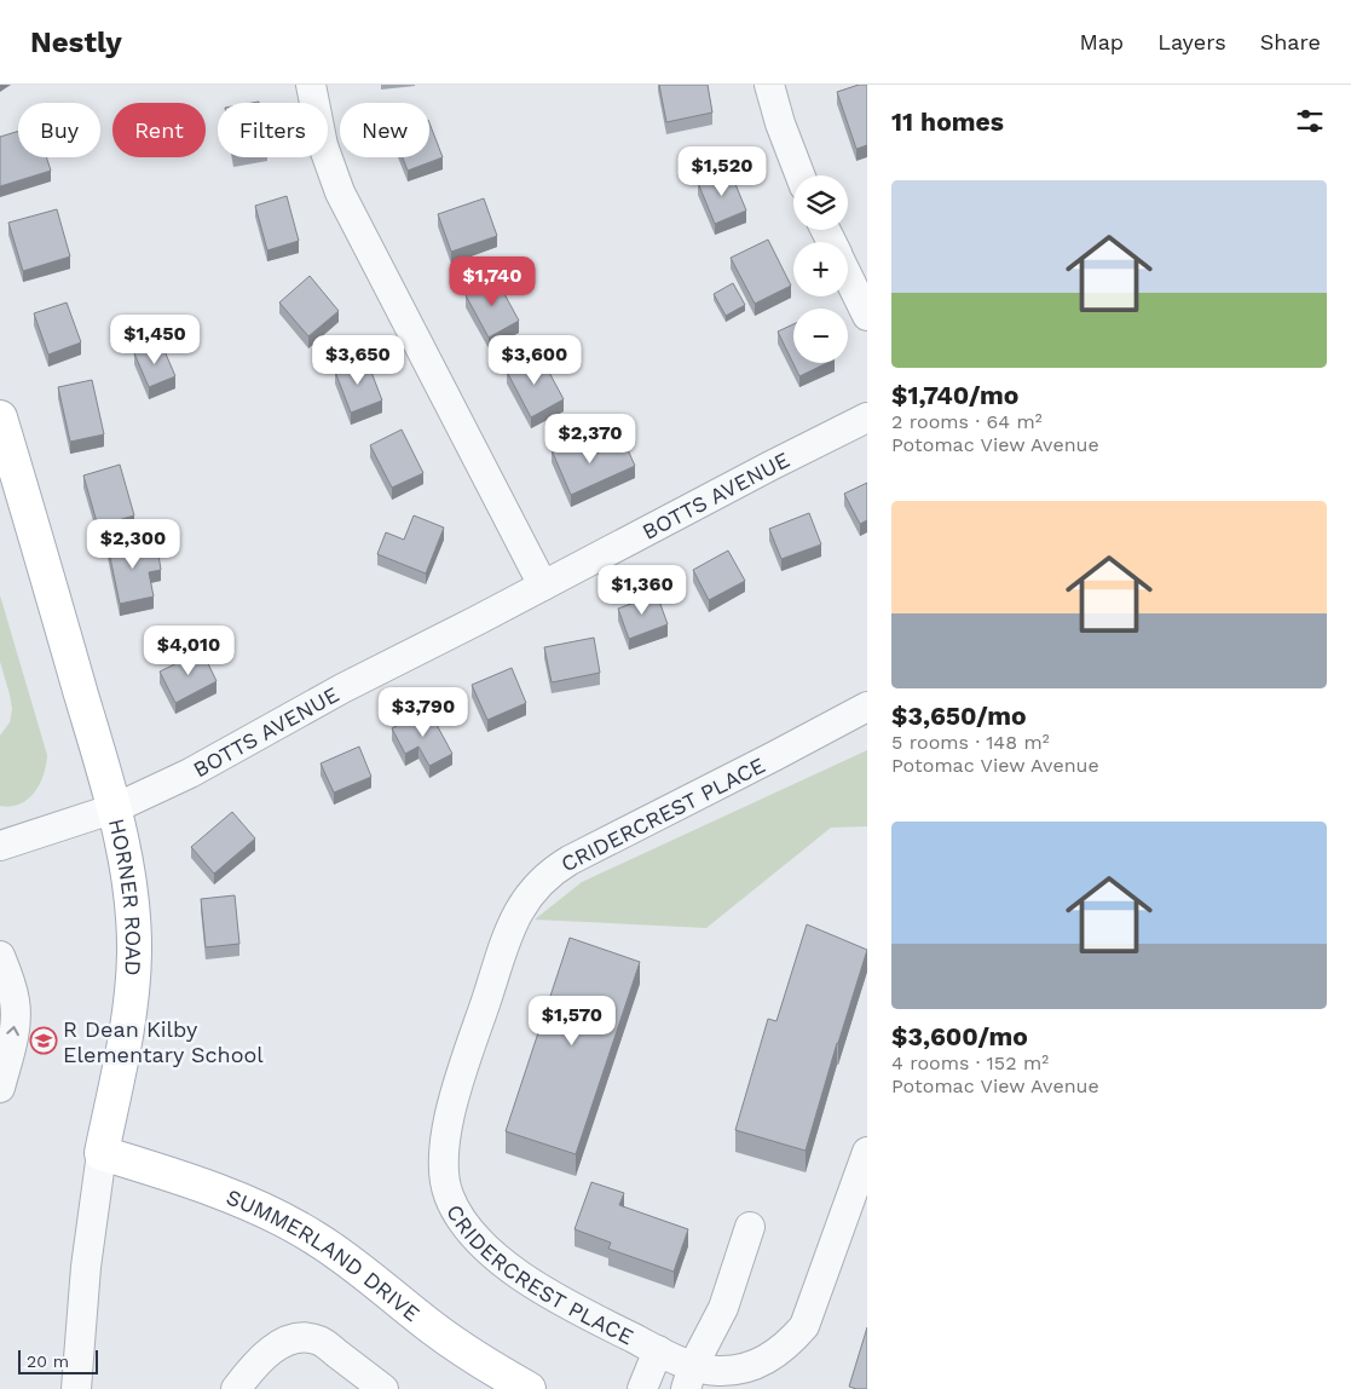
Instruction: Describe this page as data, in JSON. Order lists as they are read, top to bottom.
{
  "streets": {
    "main road": ["HORNER ROAD", "SUMMERLAND DRIVE"],
    "street": ["BOTTS AVENUE", "CRIDERCREST PLACE"]
  },
  "crossings": [
    ["BOTTS AVENUE", "HORNER ROAD"],
    ["HORNER ROAD", "SUMMERLAND DRIVE"]
  ],
  "places": {
    "school or university": ["R Dean Kilby Elementary School"]
  },
  "scale_bar": "20 m",
  "page": {
    "header": "Nestly",
    "nav": ["Map", "Layers", "Share"],
    "heading": "11 homes",
    "chip": [
      "Buy",
      "Rent",
      "Filters",
      "New"
    ],
    "price": [
      "$1,520",
      "$1,740",
      "$1,450",
      "$3,650",
      "$3,600",
      "$2,370",
      "$2,300",
      "$1,360",
      "$4,010",
      "$3,790",
      "$1,570"
    ],
    "list": [
      {
        "name": "$1,740/mo",
        "note": "2 rooms · 64 m² · Potomac View Avenue"
      },
      {
        "name": "$3,650/mo",
        "note": "5 rooms · 148 m² · Potomac View Avenue"
      },
      {
        "name": "$3,600/mo",
        "note": "4 rooms · 152 m² · Potomac View Avenue"
      }
    ],
    "map_buttons": ["+", "−"],
    "scale": "20 m"
  }
}
